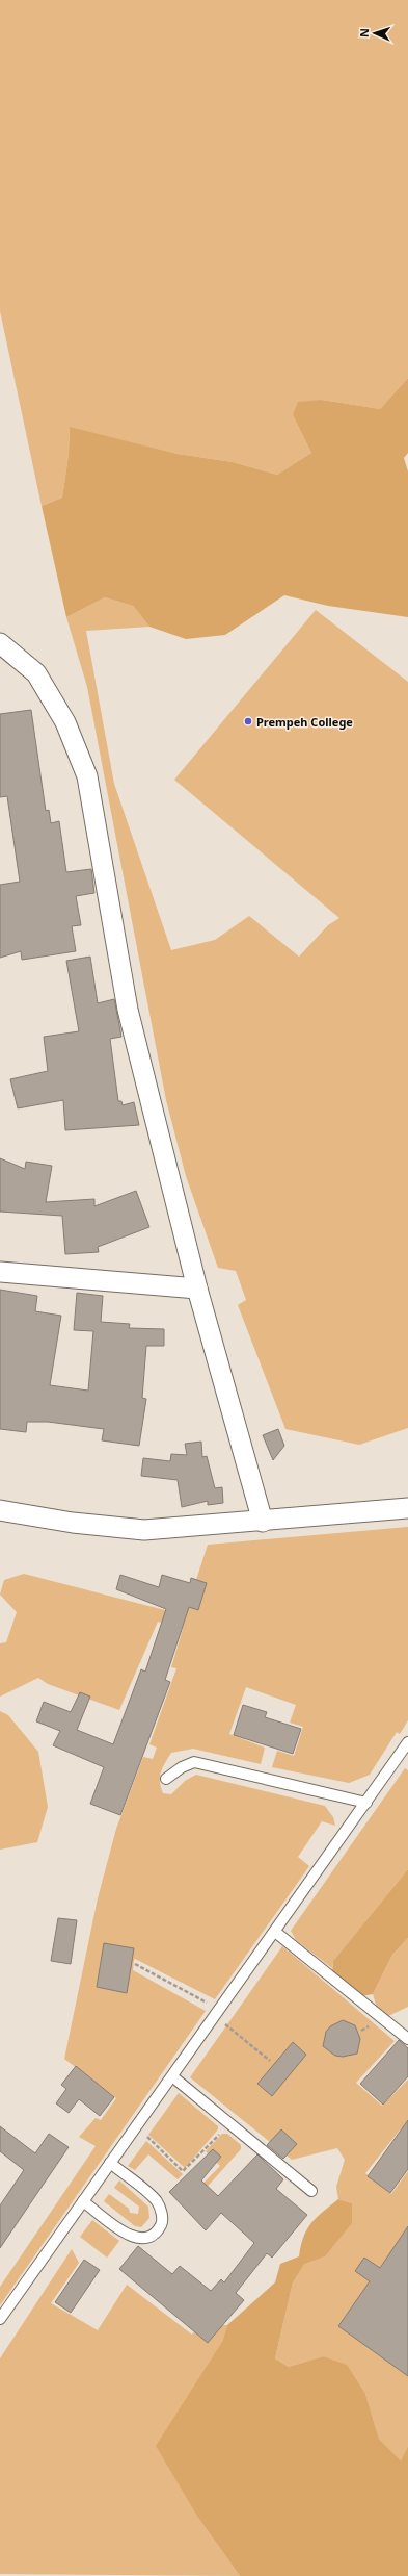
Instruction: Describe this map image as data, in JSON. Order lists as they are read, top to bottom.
{
  "places": ["Prempeh College"],
  "north": "left"
}
